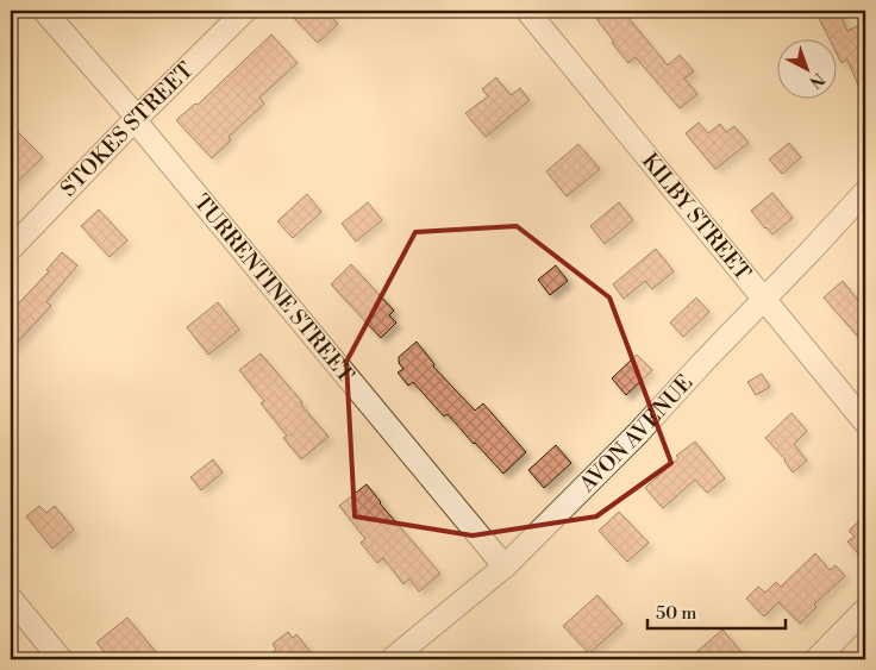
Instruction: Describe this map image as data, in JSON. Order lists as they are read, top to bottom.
{
  "streets": {
    "street": [
      "STOKES STREET",
      "KILBY STREET",
      "TURRENTINE STREET",
      "AVON AVENUE"
    ]
  },
  "crossings": [
    ["STOKES STREET", "TURRENTINE STREET"],
    ["KILBY STREET", "AVON AVENUE"],
    ["TURRENTINE STREET", "AVON AVENUE"]
  ],
  "scale_bar": "50 m",
  "north": "bottom right"
}
